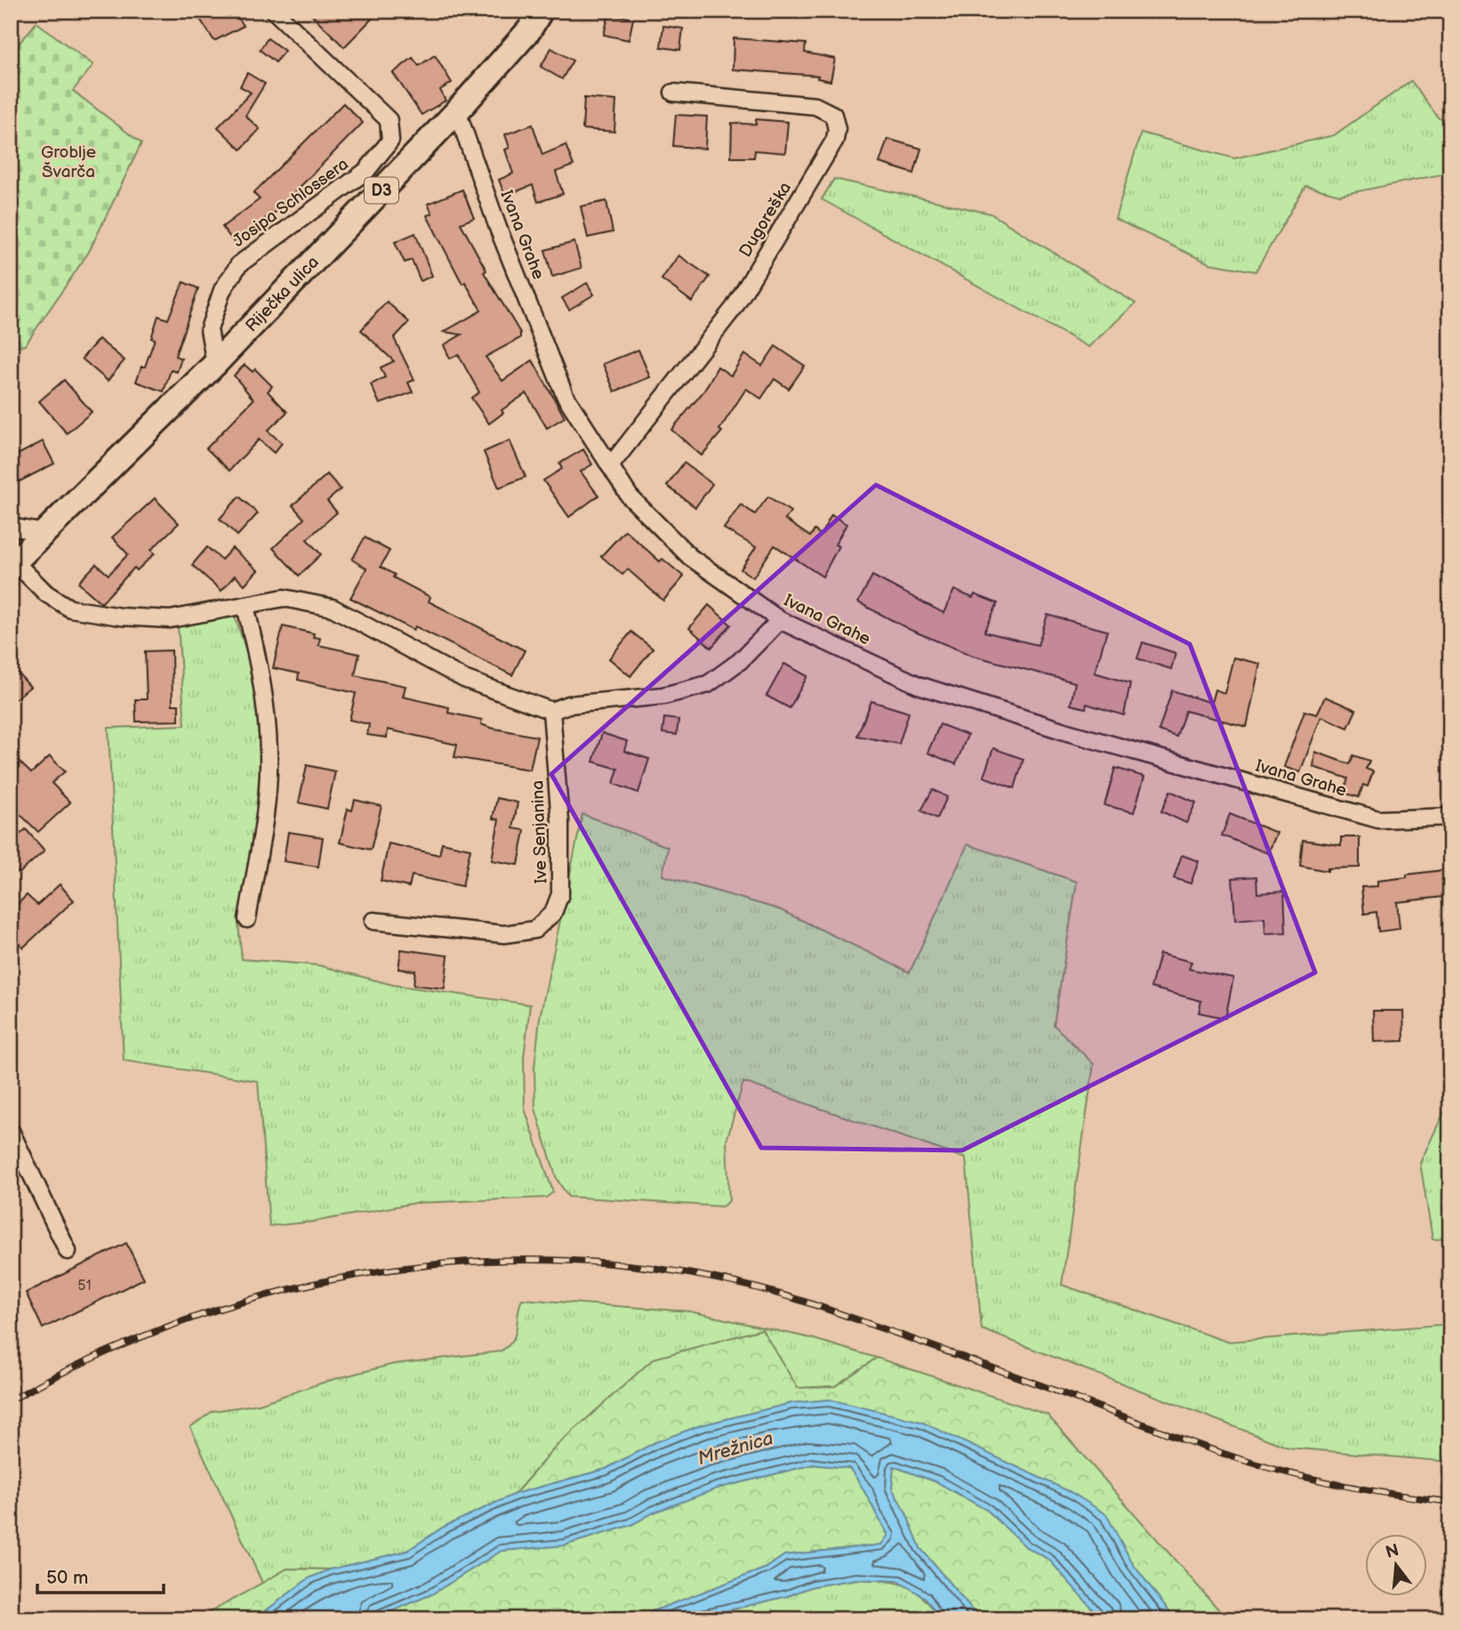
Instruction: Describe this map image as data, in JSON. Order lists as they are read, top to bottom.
{
  "streets": {
    "main road": ["D3", "Riječka ulica"],
    "street": [
      "Josipa Schlossera",
      "Dugoreška",
      "Ivana Grahe",
      "Ive Senjanina"
    ]
  },
  "crossings": [
    ["Josipa Schlossera", "Riječka ulica"],
    ["Dugoreška", "Ivana Grahe"],
    ["Ivana Grahe", "Riječka ulica"]
  ],
  "water": ["Mrežnica"],
  "parks": ["Groblje Švarča"],
  "house_numbers": ["51"],
  "scale_bar": "50 m",
  "north": "top"
}
